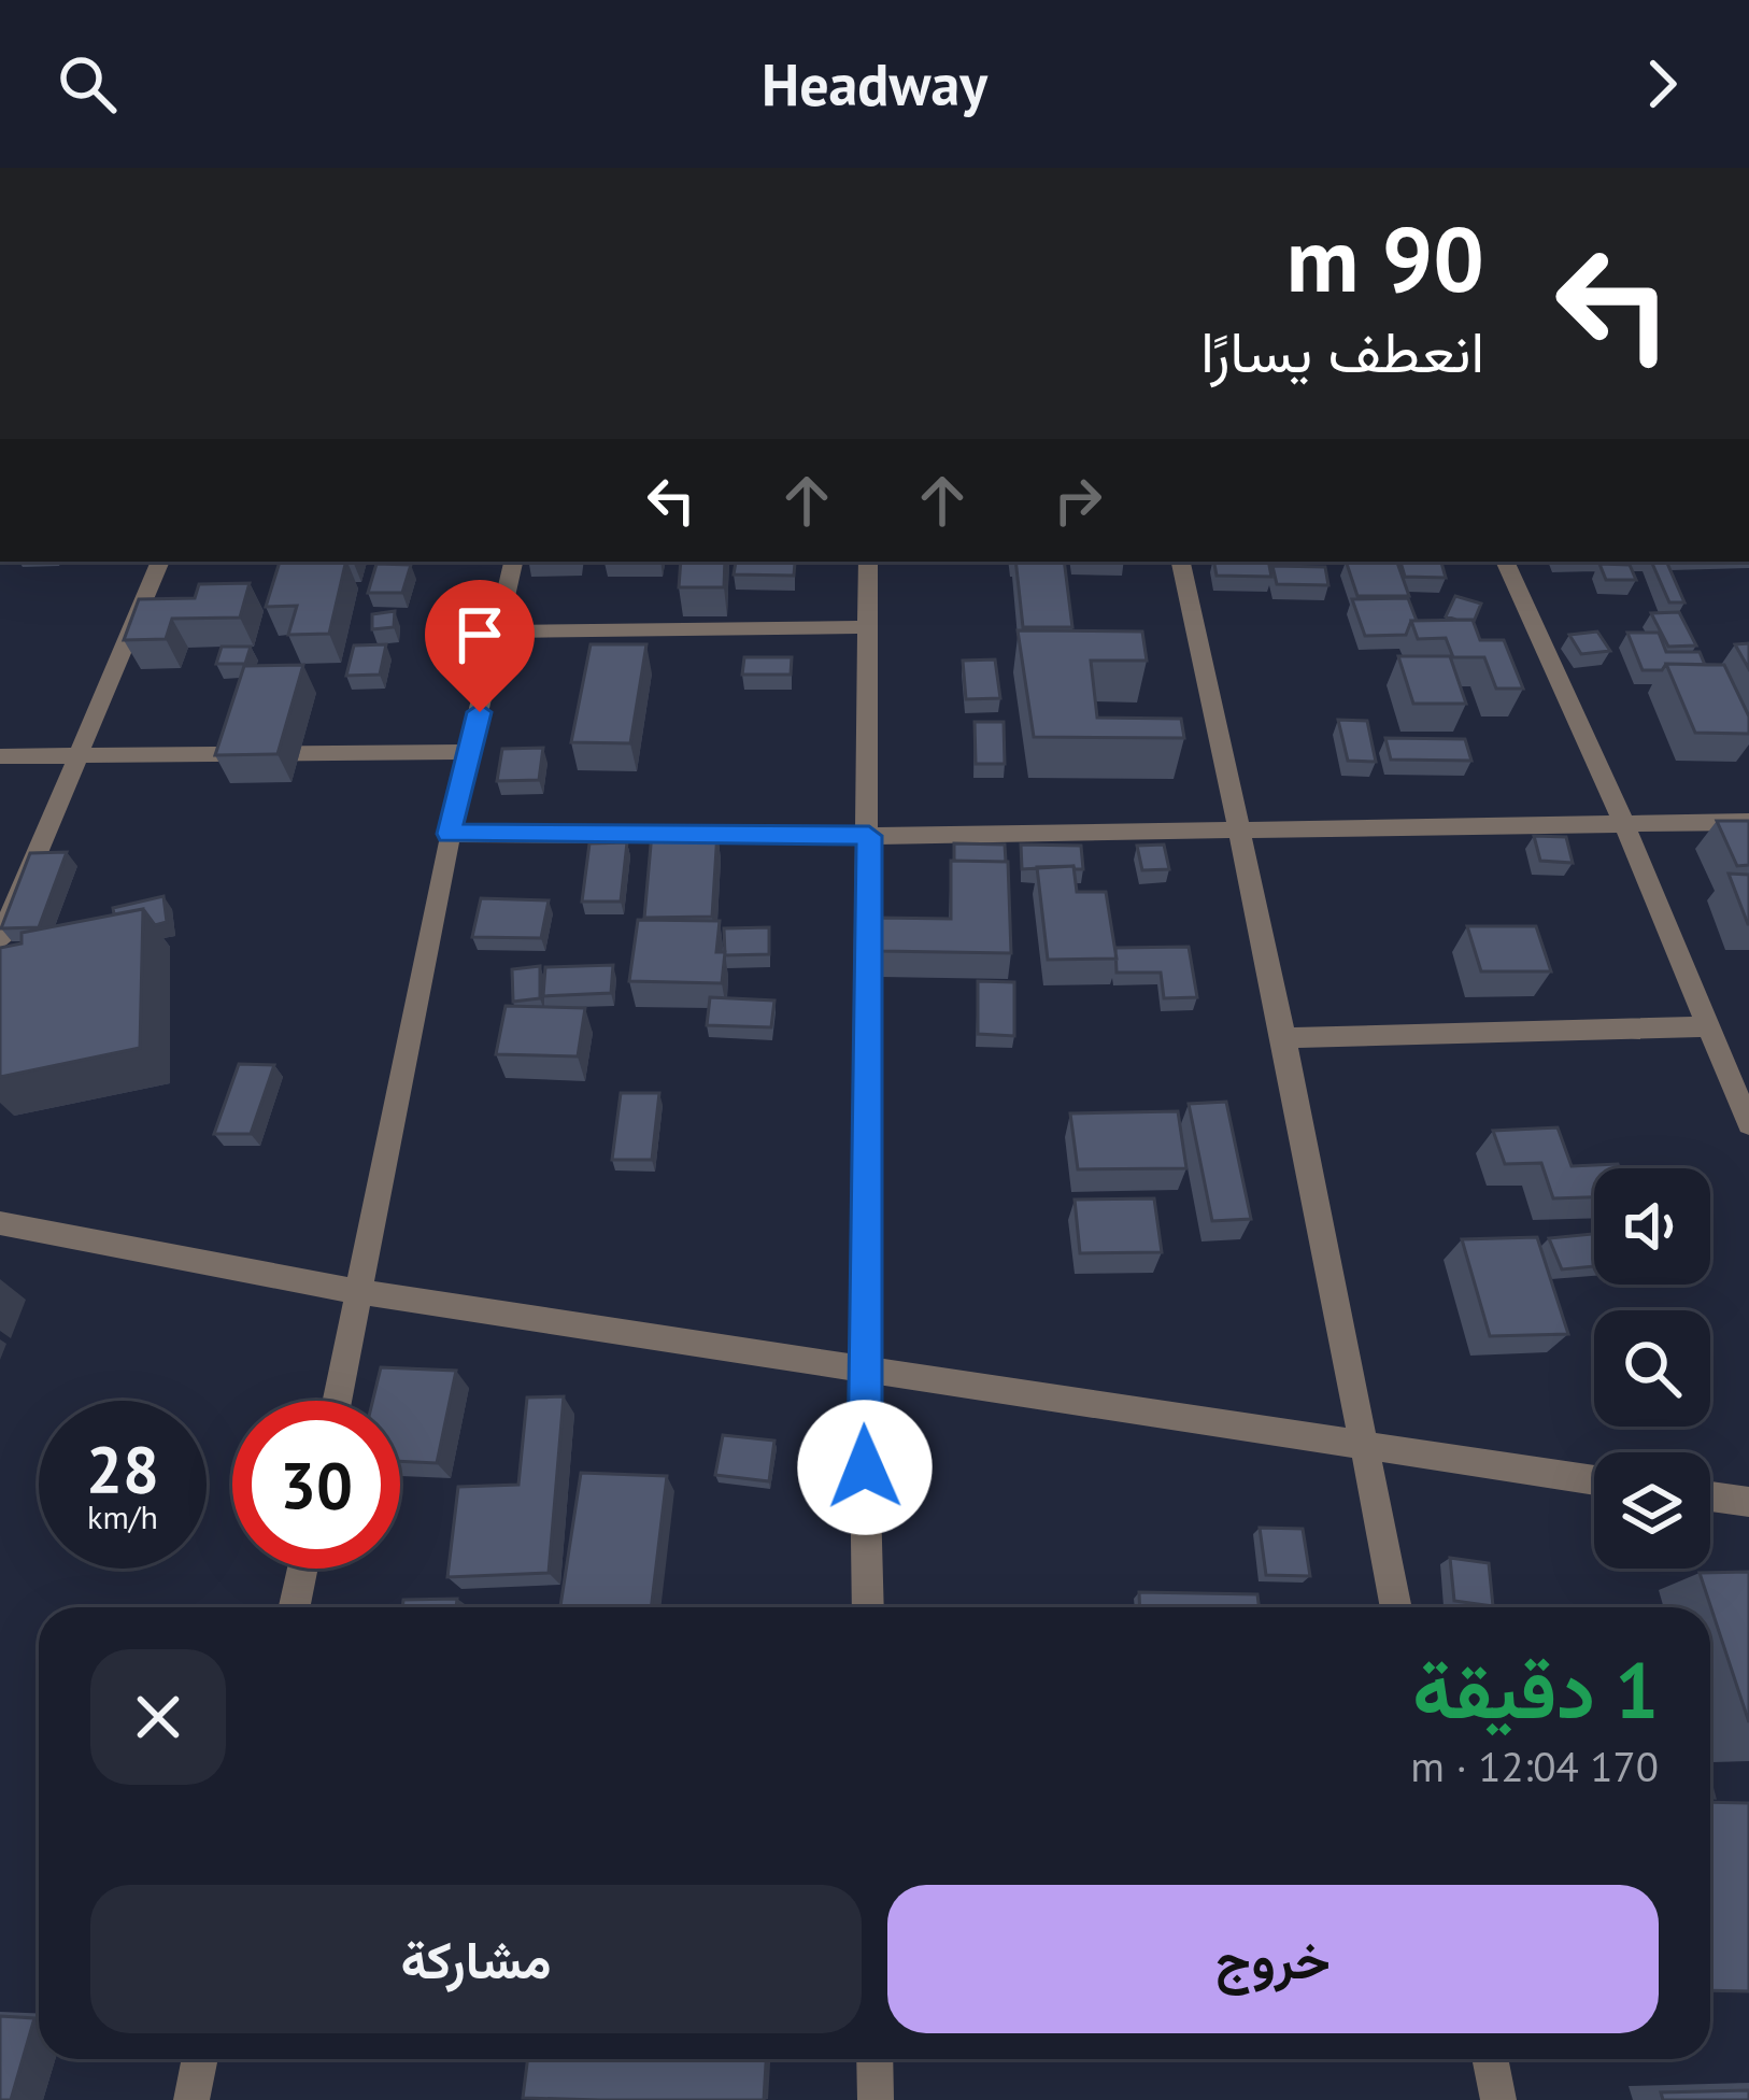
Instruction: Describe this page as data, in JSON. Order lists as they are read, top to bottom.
{
  "page": {
    "header": "Headway",
    "turn": ["90 m", "انعطف يسارًا"],
    "speed": "28 km/h",
    "limit": "30",
    "heading": ["1 دقيقة", "170 m · 12:04"],
    "buttons": ["خروج", "مشاركة"]
  }
}
